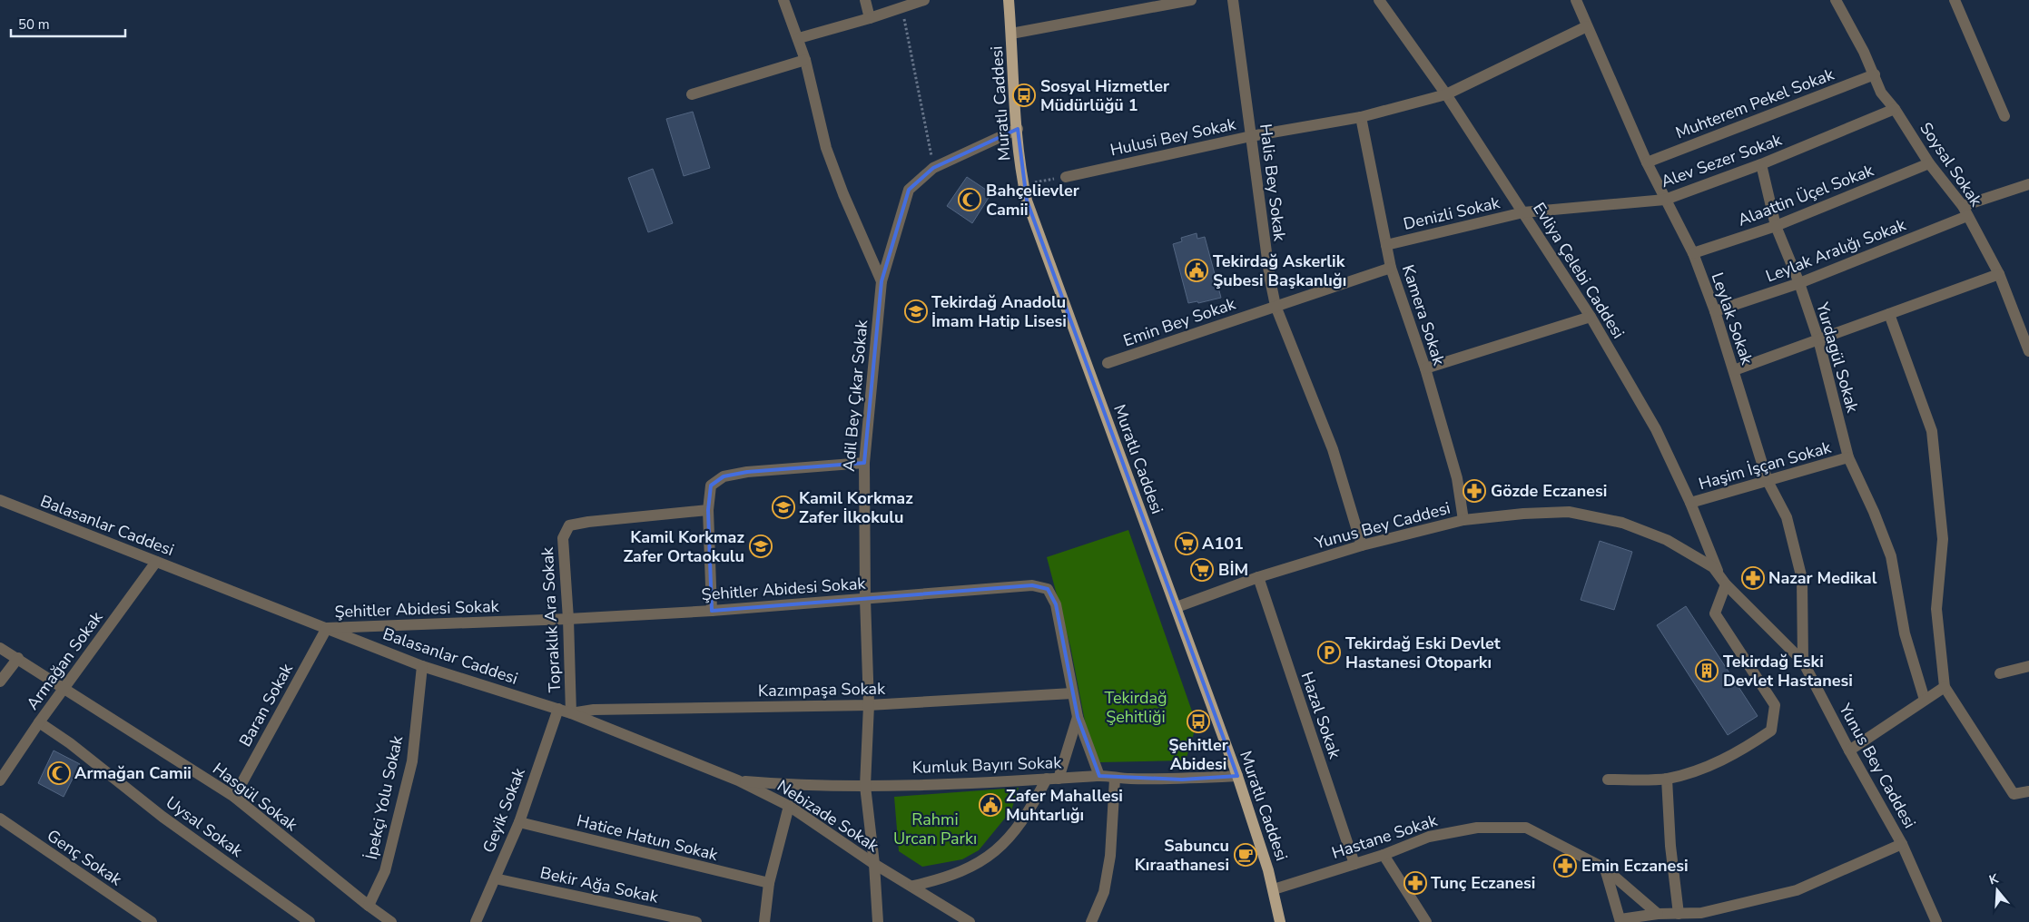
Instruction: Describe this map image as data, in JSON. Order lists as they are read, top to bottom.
{
  "streets": {
    "main road": ["Muratlı Caddesi"],
    "street": [
      "Muhterem Pekel Sokak",
      "Hulusi Bey Sokak",
      "Alev Sezer Sokak",
      "Soysal Sokak",
      "Halis Bey Sokak",
      "Alaattin Üçel Sokak",
      "Denizli Sokak",
      "Leylak Aralığı Sokak",
      "Evliya Çelebi Caddesi",
      "Kamera Sokak",
      "Leylak Sokak",
      "Emin Bey Sokak",
      "Yurdagül Sokak",
      "Adil Bey Çıkar Sokak",
      "Haşim İşçan Sokak",
      "Balasanlar Caddesi",
      "Yunus Bey Caddesi",
      "Şehitler Abidesi Sokak",
      "Topraklık Ara Sokak",
      "Armağan Sokak",
      "Kazımpaşa Sokak",
      "Baran Sokak",
      "Hazal Sokak",
      "Kumluk Bayırı Sokak",
      "Hasgül Sokak",
      "İpekçi Yolu Sokak",
      "Geyik Sokak",
      "Nebizade Sokak",
      "Uysal Sokak",
      "Hastane Sokak",
      "Hatice Hatun Sokak",
      "Genç Sokak",
      "Bekir Ağa Sokak"
    ]
  },
  "crossings": [
    ["Muratlı Caddesi", "Adil Bey Çıkar Sokak"],
    ["Muratlı Caddesi", "Yunus Bey Caddesi"],
    ["Muratlı Caddesi", "Kumluk Bayırı Sokak"],
    ["Muratlı Caddesi", "Hastane Sokak"],
    ["Muhterem Pekel Sokak", "Soysal Sokak"],
    ["Muhterem Pekel Sokak", "Leylak Sokak"],
    ["Hulusi Bey Sokak", "Halis Bey Sokak"],
    ["Hulusi Bey Sokak", "Evliya Çelebi Caddesi"],
    ["Hulusi Bey Sokak", "Kamera Sokak"],
    ["Hulusi Bey Sokak", "Leylak Sokak"],
    ["Alev Sezer Sokak", "Soysal Sokak"],
    ["Alev Sezer Sokak", "Denizli Sokak"],
    ["Alev Sezer Sokak", "Evliya Çelebi Caddesi"],
    ["Alev Sezer Sokak", "Leylak Sokak"],
    ["Alev Sezer Sokak", "Yurdagül Sokak"],
    ["Soysal Sokak", "Alaattin Üçel Sokak"],
    ["Soysal Sokak", "Leylak Aralığı Sokak"],
    ["Halis Bey Sokak", "Emin Bey Sokak"],
    ["Halis Bey Sokak", "Yunus Bey Caddesi"],
    ["Alaattin Üçel Sokak", "Leylak Sokak"],
    ["Alaattin Üçel Sokak", "Yurdagül Sokak"],
    ["Denizli Sokak", "Evliya Çelebi Caddesi"],
    ["Denizli Sokak", "Kamera Sokak"],
    ["Leylak Aralığı Sokak", "Leylak Sokak"],
    ["Leylak Aralığı Sokak", "Yurdagül Sokak"],
    ["Evliya Çelebi Caddesi", "Haşim İşçan Sokak"],
    ["Evliya Çelebi Caddesi", "Yunus Bey Caddesi"],
    ["Kamera Sokak", "Emin Bey Sokak"],
    ["Kamera Sokak", "Yunus Bey Caddesi"],
    ["Leylak Sokak", "Haşim İşçan Sokak"],
    ["Leylak Sokak", "Yunus Bey Caddesi"],
    ["Yurdagül Sokak", "Haşim İşçan Sokak"],
    ["Adil Bey Çıkar Sokak", "Şehitler Abidesi Sokak"],
    ["Adil Bey Çıkar Sokak", "Kazımpaşa Sokak"],
    ["Adil Bey Çıkar Sokak", "Kumluk Bayırı Sokak"],
    ["Adil Bey Çıkar Sokak", "Nebizade Sokak"],
    ["Balasanlar Caddesi", "Şehitler Abidesi Sokak"],
    ["Balasanlar Caddesi", "Topraklık Ara Sokak"],
    ["Balasanlar Caddesi", "Armağan Sokak"],
    ["Balasanlar Caddesi", "Kazımpaşa Sokak"],
    ["Balasanlar Caddesi", "Baran Sokak"],
    ["Balasanlar Caddesi", "Kumluk Bayırı Sokak"],
    ["Balasanlar Caddesi", "İpekçi Yolu Sokak"],
    ["Balasanlar Caddesi", "Geyik Sokak"],
    ["Balasanlar Caddesi", "Nebizade Sokak"],
    ["Yunus Bey Caddesi", "Hazal Sokak"],
    ["Şehitler Abidesi Sokak", "Topraklık Ara Sokak"],
    ["Şehitler Abidesi Sokak", "Kazımpaşa Sokak"],
    ["Şehitler Abidesi Sokak", "Baran Sokak"],
    ["Şehitler Abidesi Sokak", "Kumluk Bayırı Sokak"],
    ["Topraklık Ara Sokak", "Kazımpaşa Sokak"],
    ["Armağan Sokak", "Hasgül Sokak"],
    ["Armağan Sokak", "Uysal Sokak"],
    ["Baran Sokak", "Hasgül Sokak"],
    ["Hazal Sokak", "Hastane Sokak"],
    ["Kumluk Bayırı Sokak", "Nebizade Sokak"],
    ["Hasgül Sokak", "İpekçi Yolu Sokak"],
    ["Geyik Sokak", "Hatice Hatun Sokak"],
    ["Geyik Sokak", "Bekir Ağa Sokak"]
  ],
  "parks": ["Tekirdağ Şehitliği", "Rahmi Urcan Parkı"],
  "places": {
    "bus stop": ["Sosyal Hizmetler Müdürlüğü 1", "Şehitler Abidesi"],
    "mosque": ["Bahçelievler Camii", "Armağan Camii"],
    "public building": ["Tekirdağ Askerlik Şubesi Başkanlığı", "Zafer Mahallesi Muhtarlığı"],
    "school or university": ["Tekirdağ Anadolu İmam Hatip Lisesi", "Kamil Korkmaz Zafer İlkokulu", "Kamil Korkmaz Zafer Ortaokulu"],
    "pharmacy": [
      "Gözde Eczanesi",
      "Nazar Medikal",
      "Emin Eczanesi",
      "Tunç Eczanesi"
    ],
    "supermarket": ["A101", "BİM"],
    "parking": ["Tekirdağ Eski Devlet Hastanesi Otoparkı"],
    "building": ["Tekirdağ Eski Devlet Hastanesi"],
    "cafe": ["Sabuncu Kıraathanesi"]
  },
  "scale_bar": "50 m",
  "north": "top"
}
